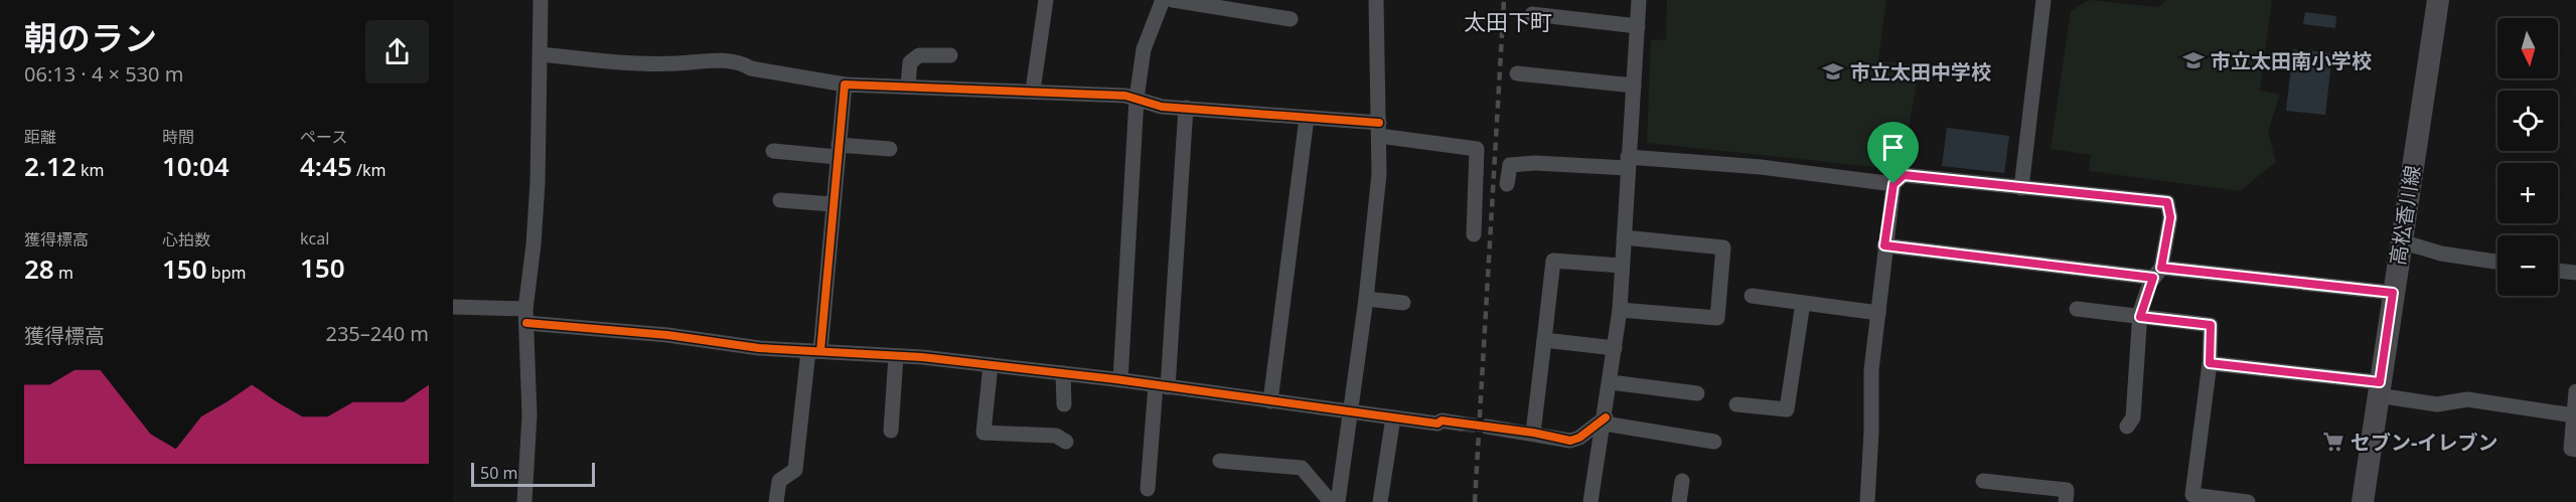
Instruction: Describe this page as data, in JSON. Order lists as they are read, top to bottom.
{
  "streets": {
    "main road": ["高松香川線"]
  },
  "districts": ["太田下町"],
  "places": {
    "school or university": ["市立太田南小学校", "市立太田中学校"],
    "supermarket": ["セブン-イレブン"]
  },
  "scale_bar": "50 m",
  "north": "bottom",
  "page": {
    "heading": ["朝のラン", "06:13 · 4 × 530 m"],
    "map_buttons": ["+", "−"],
    "stats": [
      ["距離", "2.12 km"],
      ["時間", "10:04"],
      ["ペース", "4:45 /km"],
      ["獲得標高", "28 m"],
      ["心拍数", "150 bpm"],
      ["kcal", "150"]
    ],
    "chart": ["獲得標高", "235–240 m"],
    "scale": "50 m"
  }
}
